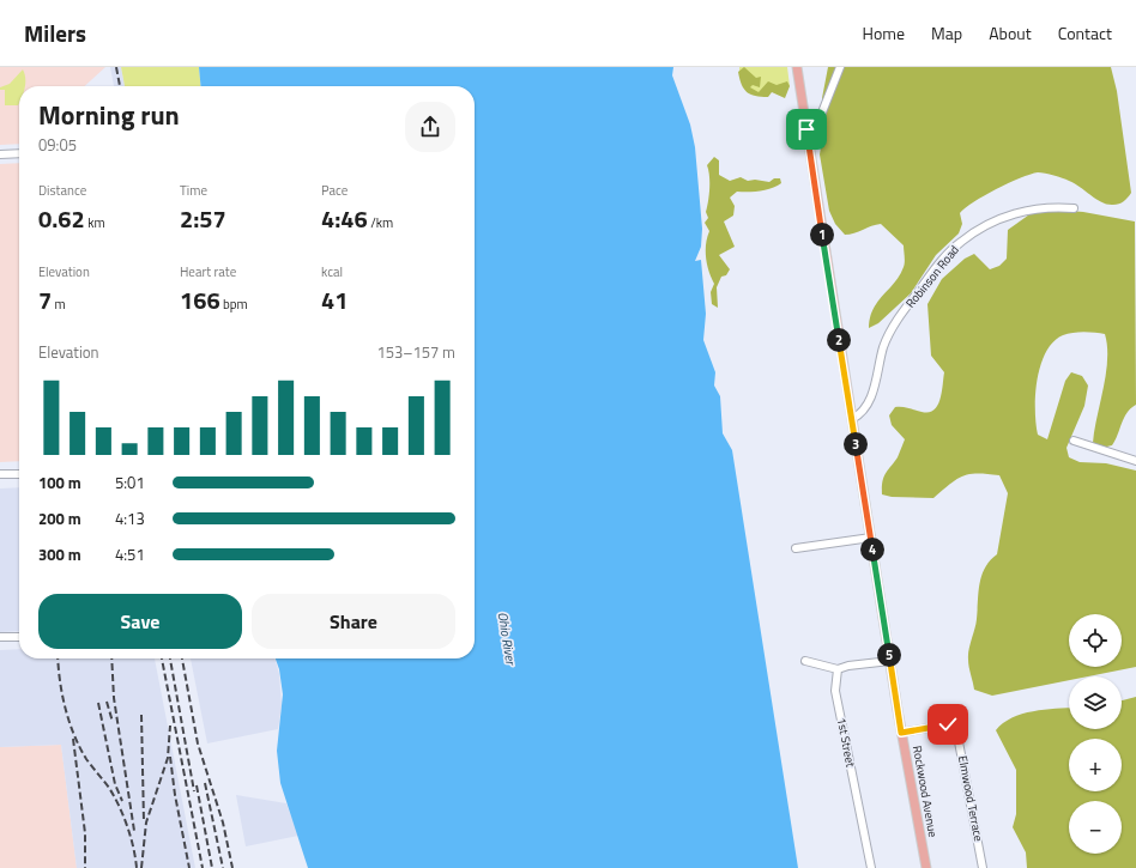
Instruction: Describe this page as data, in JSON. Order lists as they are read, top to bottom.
{
  "streets": {
    "main road": ["Rockwood Avenue"],
    "street": ["Robinson Road", "1st Street", "Elmwood Terrace"]
  },
  "crossings": [
    ["Robinson Road", "Rockwood Avenue"],
    ["Rockwood Avenue", "Elmwood Terrace"]
  ],
  "water": ["Ohio River"],
  "page": {
    "header": "Milers",
    "nav": [
      "Home",
      "Map",
      "About",
      "Contact"
    ],
    "heading": ["Morning run", "09:05"],
    "stats": [
      ["Distance", "0.62 km"],
      ["Time", "2:57"],
      ["Pace", "4:46 /km"],
      ["Elevation", "7 m"],
      ["Heart rate", "166 bpm"],
      ["kcal", "41"]
    ],
    "pins": [
      "1",
      "2",
      "3",
      "4",
      "5"
    ],
    "chart": ["Elevation", "153–157 m"],
    "list": [
      {
        "name": "100 m",
        "note": "5:01"
      },
      {
        "name": "200 m",
        "note": "4:13"
      },
      {
        "name": "300 m",
        "note": "4:51"
      }
    ],
    "buttons": ["Save", "Share"],
    "map_buttons": ["+", "−"]
  }
}
